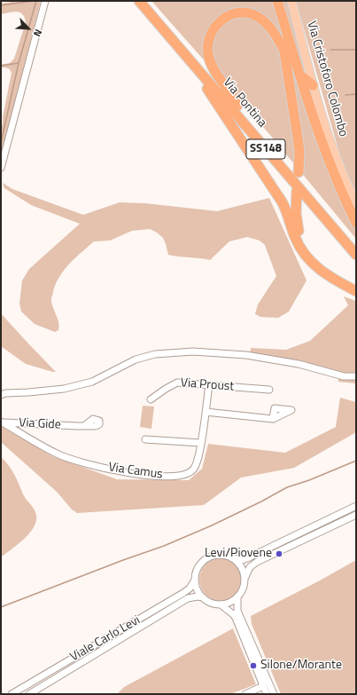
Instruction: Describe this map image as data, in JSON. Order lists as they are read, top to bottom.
{
  "streets": {
    "highway": ["Via Cristoforo Colombo", "Via Pontina", "SS148"],
    "street": [
      "Via Proust",
      "Via Gide",
      "Via Camus",
      "Viale Carlo Levi"
    ]
  },
  "crossings": [
    ["Via Proust", "Via Camus"],
    ["Via Gide", "Via Camus"]
  ],
  "places": ["Levi/Piovene", "Silone/Morante"],
  "north": "bottom right"
}
